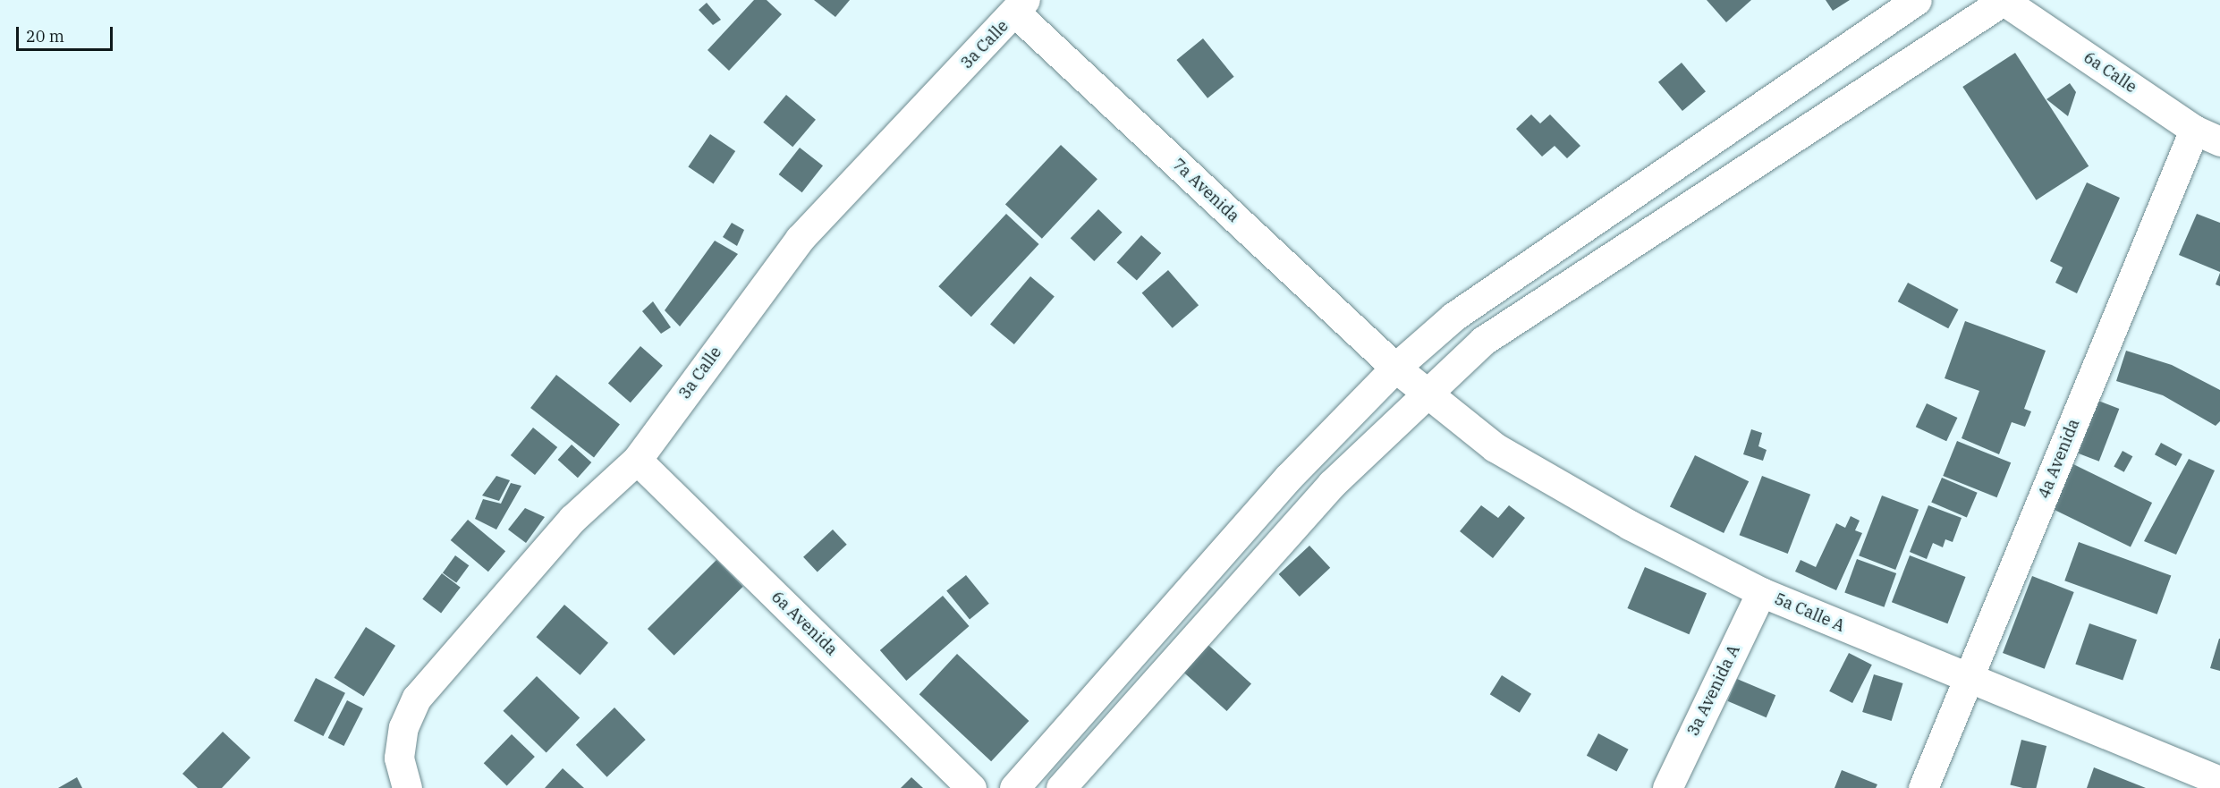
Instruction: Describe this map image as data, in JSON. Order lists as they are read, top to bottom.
{
  "streets": {
    "street": [
      "3a Calle",
      "6a Calle",
      "7a Avenida",
      "4a Avenida",
      "5a Calle A",
      "6a Avenida",
      "3a Avenida A"
    ]
  },
  "crossings": [
    ["3a Calle", "7a Avenida"],
    ["3a Calle", "6a Avenida"],
    ["6a Calle", "4a Avenida"],
    ["7a Avenida", "5a Calle A"],
    ["4a Avenida", "5a Calle A"],
    ["5a Calle A", "3a Avenida A"]
  ],
  "scale_bar": "20 m"
}
